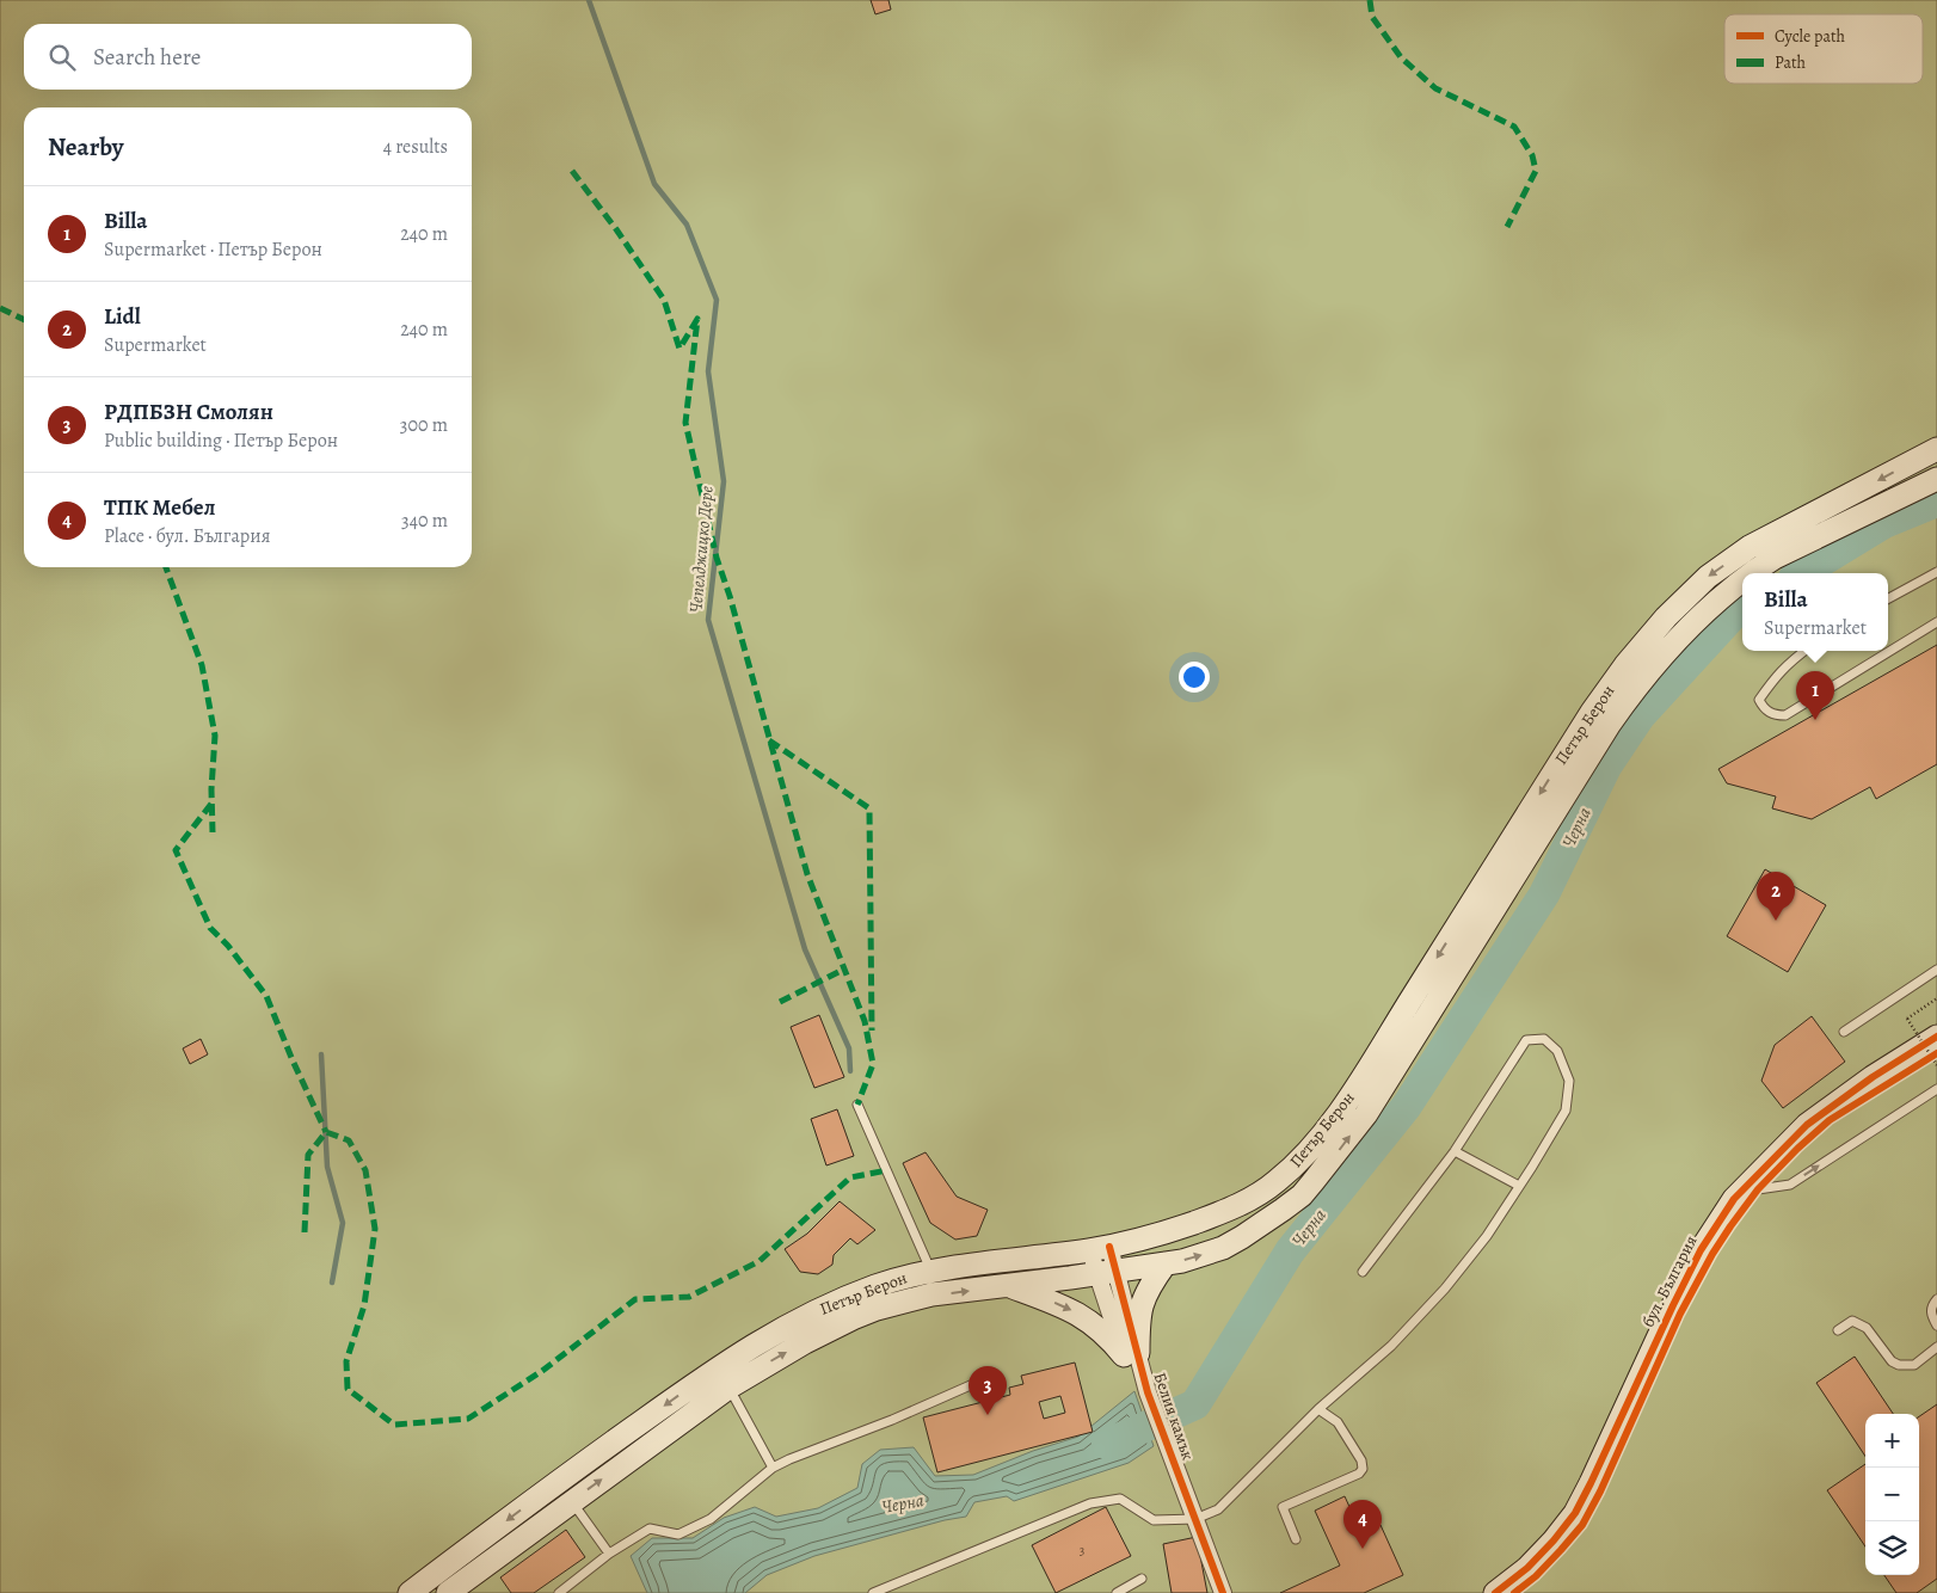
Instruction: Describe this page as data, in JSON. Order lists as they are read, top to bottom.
{
  "streets": {
    "main road": ["Петър Берон", "бул. България"],
    "street": ["Белия камък"]
  },
  "crossings": [
    ["Петър Берон", "Белия камък"]
  ],
  "water": ["Чепелджицко Дере", "Черна"],
  "house_numbers": ["3"],
  "legend": ["Cycle path", "Path"],
  "page": {
    "search": "Search here",
    "heading": ["Nearby", "4 results"],
    "list": [
      {
        "mark": "1",
        "name": "Billa",
        "note": "Supermarket · Петър Берон",
        "value": "240 m"
      },
      {
        "mark": "2",
        "name": "Lidl",
        "note": "Supermarket",
        "value": "240 m"
      },
      {
        "mark": "3",
        "name": "РДПБЗН Смолян",
        "note": "Public building · Петър Берон",
        "value": "300 m"
      },
      {
        "mark": "4",
        "name": "ТПК Мебел",
        "note": "Place · бул. България",
        "value": "340 m"
      }
    ],
    "popup": ["Billa", "Supermarket"],
    "pins": [
      "1",
      "2",
      "3",
      "4"
    ],
    "map_buttons": ["+", "−"]
  }
}
